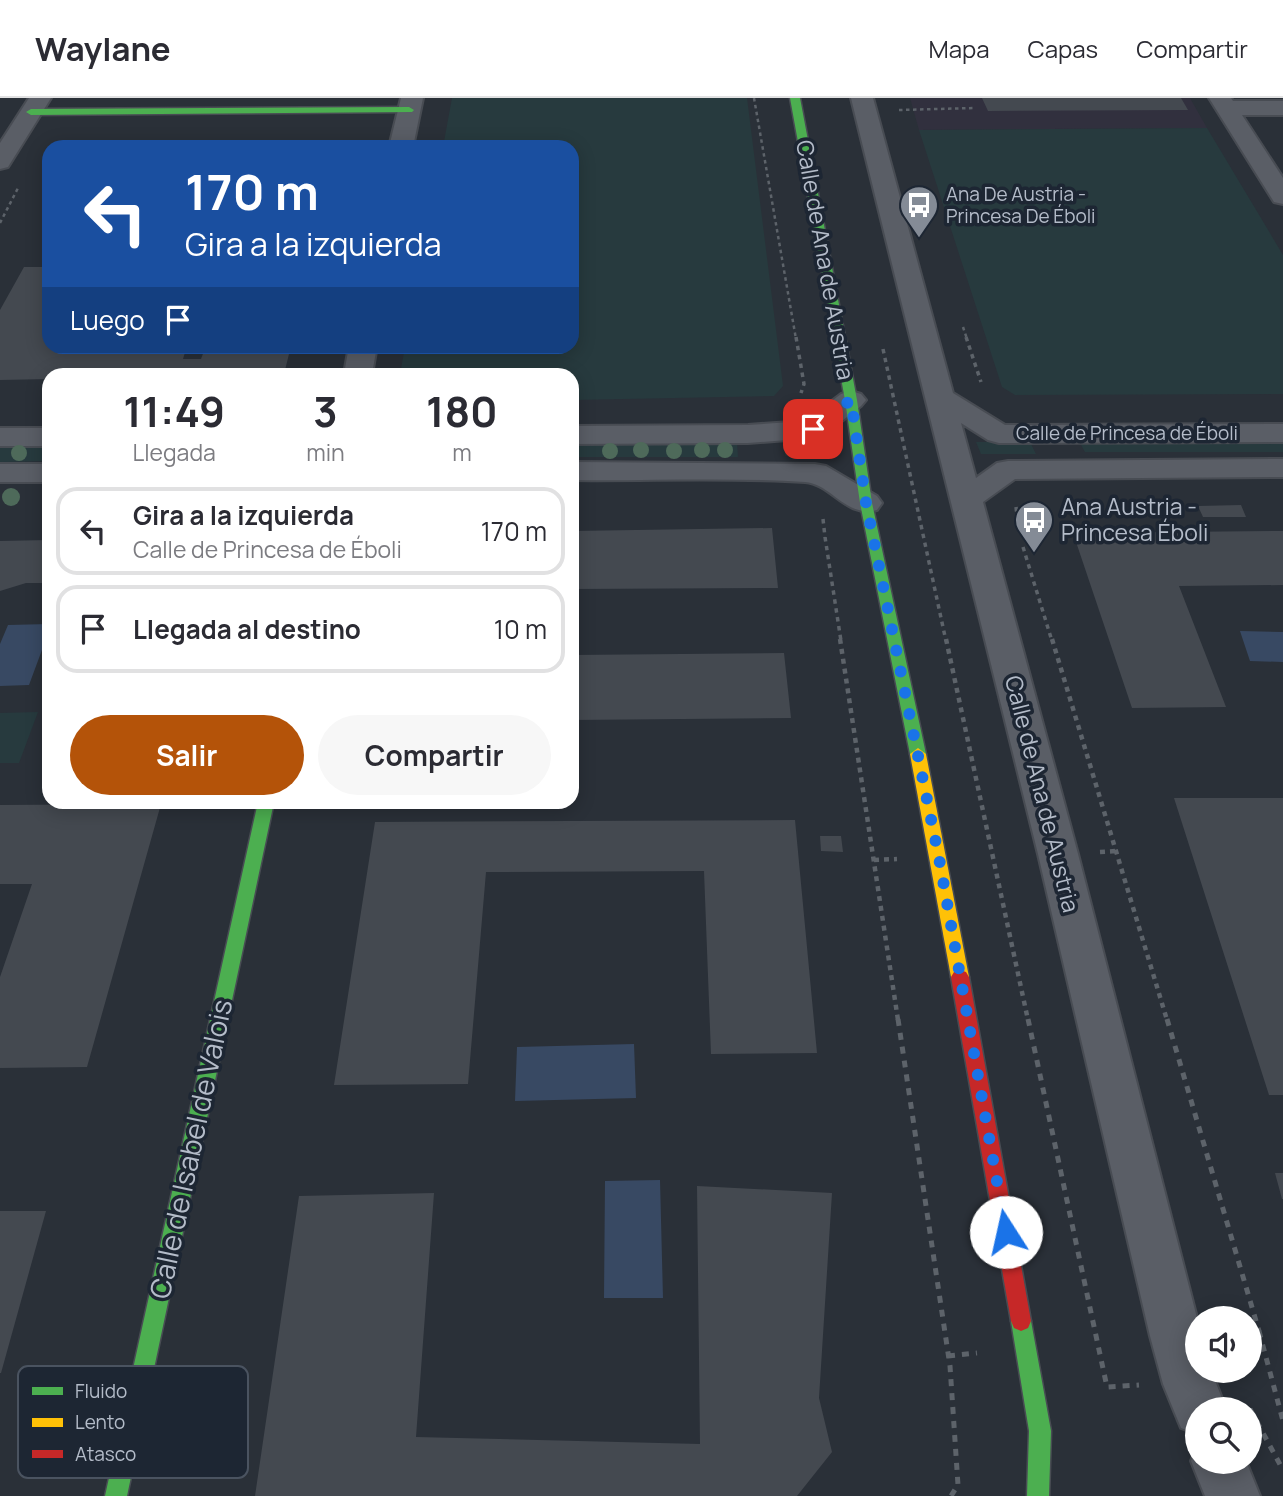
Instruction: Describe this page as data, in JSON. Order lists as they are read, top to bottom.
{
  "streets": {
    "street": ["Calle de Ana de Austria", "Calle de Princesa de Éboli", "Calle de Isabel de Valois"]
  },
  "crossings": [
    ["Calle de Ana de Austria", "Calle de Princesa de Éboli"]
  ],
  "places": {
    "bus stop": ["Ana De Austria - Princesa De Éboli", "Ana Austria - Princesa Éboli"]
  },
  "legend": ["Fluido", "Lento", "Atasco"],
  "page": {
    "header": "Waylane",
    "nav": ["Mapa", "Capas", "Compartir"],
    "turn": ["170 m", "Gira a la izquierda"],
    "then": "Luego",
    "eta": [
      "11:49",
      "Llegada",
      "3",
      "min",
      "180",
      "m"
    ],
    "list": [
      {
        "name": "Gira a la izquierda",
        "note": "Calle de Princesa de Éboli",
        "value": "170 m"
      },
      {
        "name": "Llegada al destino",
        "value": "10 m"
      }
    ],
    "buttons": ["Salir", "Compartir"]
  }
}
